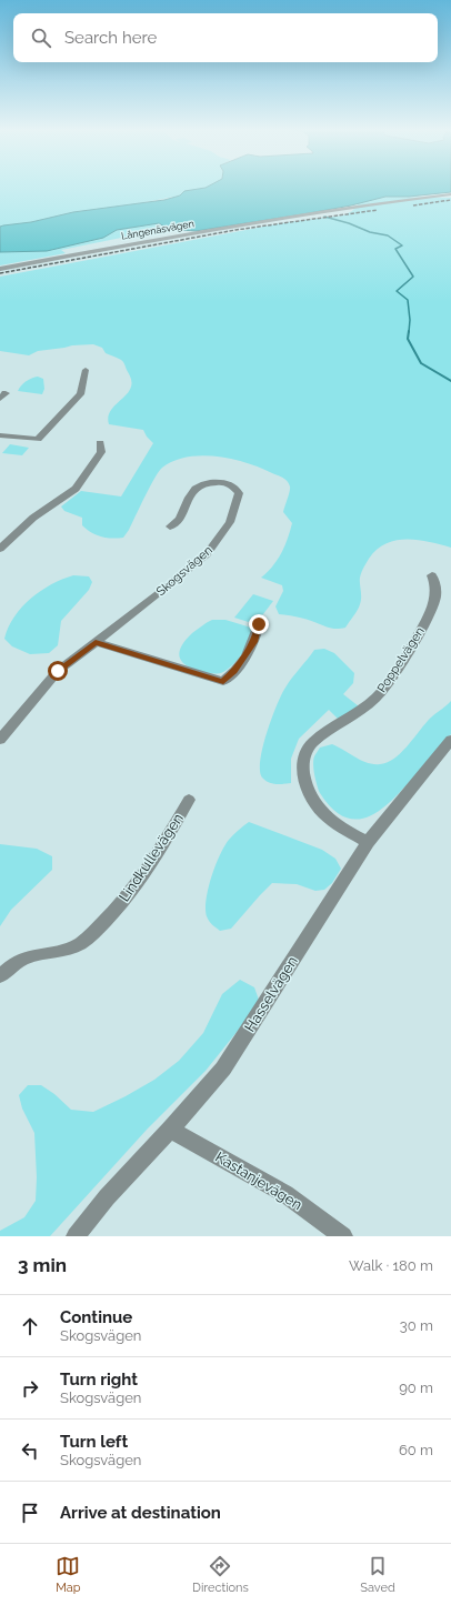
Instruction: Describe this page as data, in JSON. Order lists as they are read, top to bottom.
{
  "streets": {
    "street": [
      "Långenäsvägen",
      "Skogsvägen",
      "Poppelvägen",
      "Lindkullevägen",
      "Hasselvägen",
      "Kastanjevägen"
    ]
  },
  "crossings": [
    ["Poppelvägen", "Hasselvägen"],
    ["Hasselvägen", "Kastanjevägen"]
  ],
  "page": {
    "search": "Search here",
    "heading": ["3 min", "Walk · 180 m"],
    "list": [
      ["Continue", "Skogsvägen", "30 m"],
      ["Turn right", "Skogsvägen", "90 m"],
      ["Turn left", "Skogsvägen", "60 m"],
      "Arrive at destination"
    ],
    "nav": ["Map", "Directions", "Saved"]
  }
}
